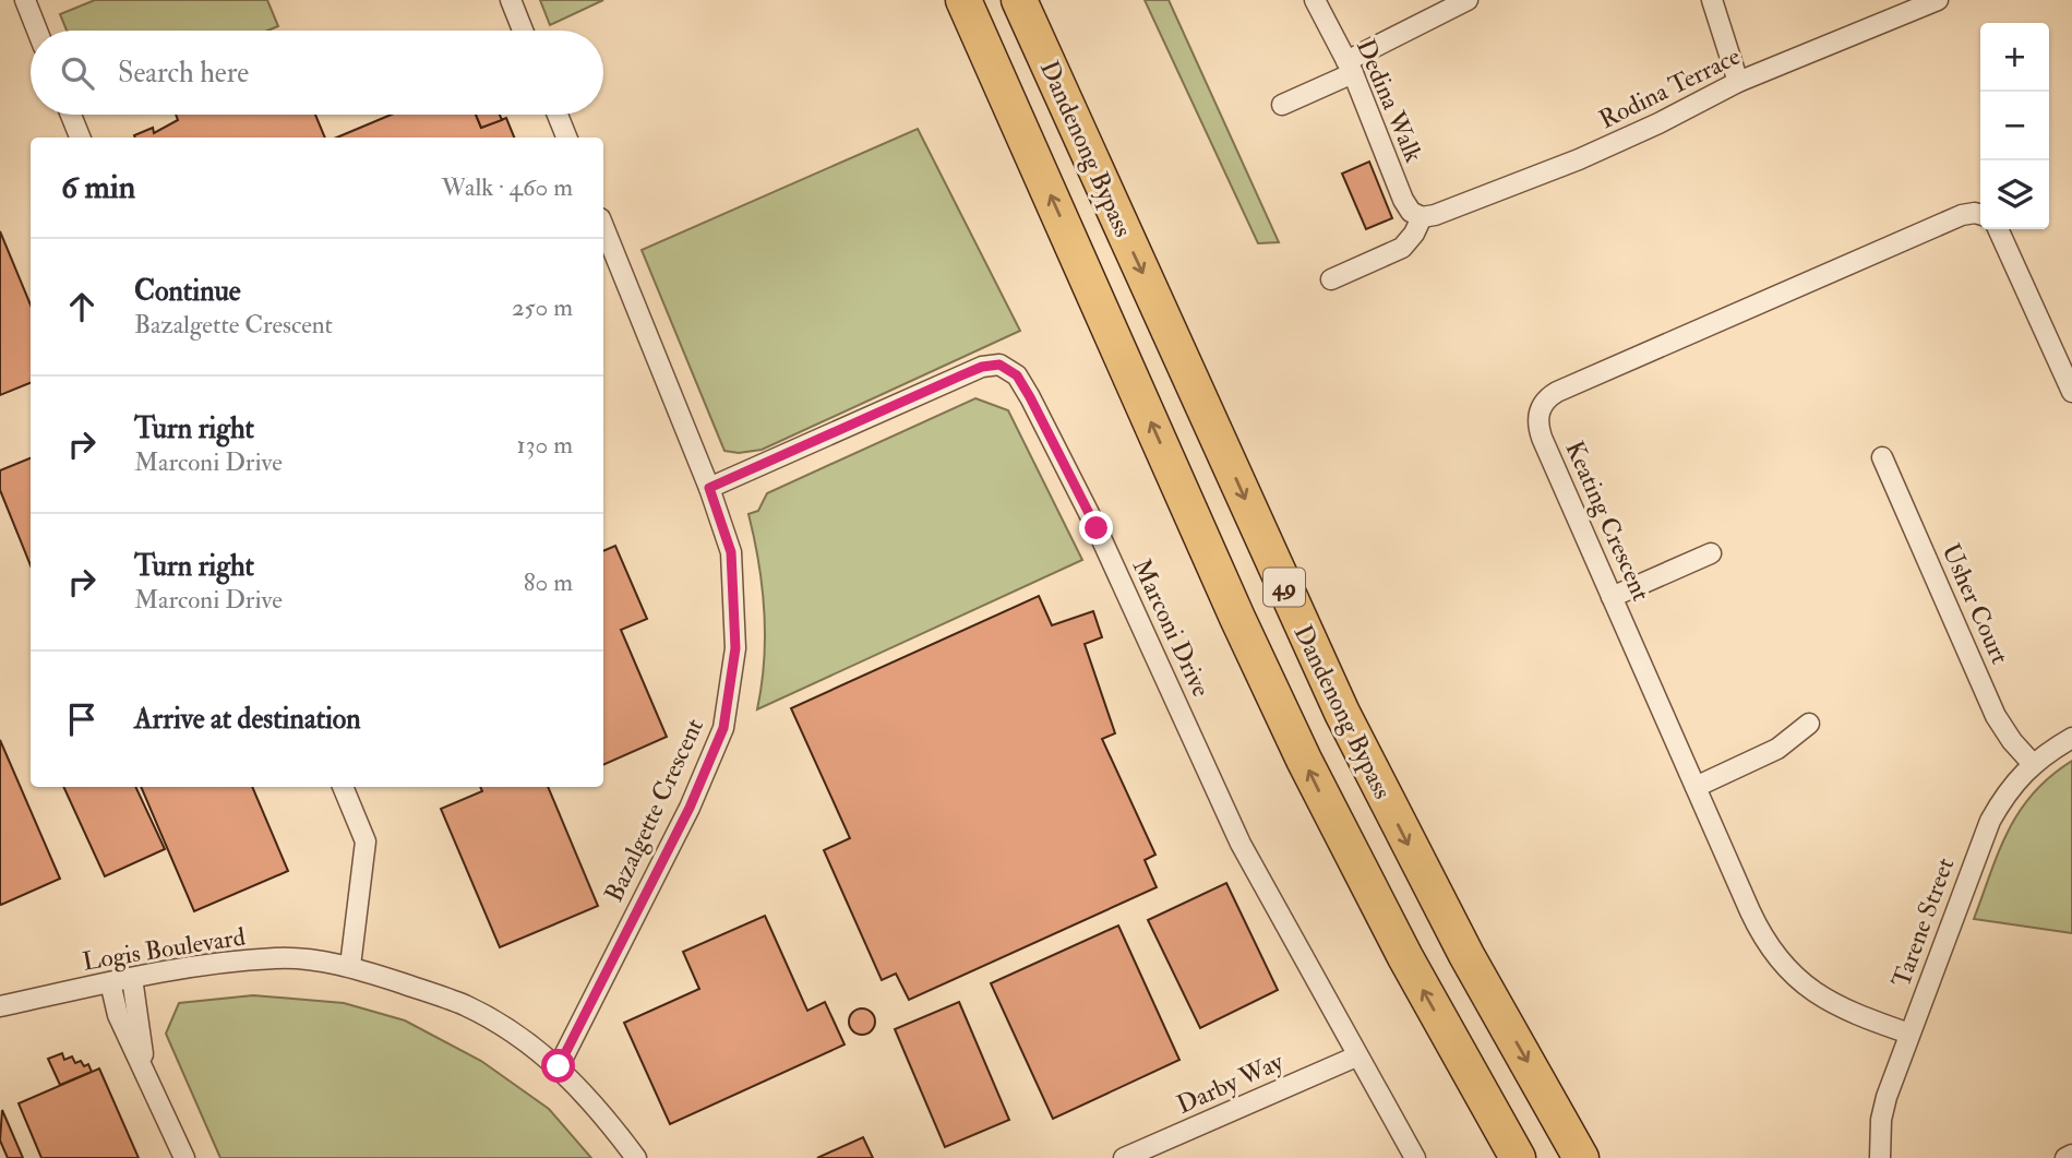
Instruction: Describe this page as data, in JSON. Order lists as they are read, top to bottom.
{
  "streets": {
    "highway": ["Dandenong Bypass", "49"],
    "street": [
      "Rodina Terrace",
      "Dedina Walk",
      "Keating Crescent",
      "Usher Court",
      "Marconi Drive",
      "Bazalgette Crescent",
      "Tarene Street",
      "Logis Boulevard",
      "Darby Way"
    ]
  },
  "crossings": [
    ["Rodina Terrace", "Dedina Walk"],
    ["Keating Crescent", "Tarene Street"],
    ["Usher Court", "Tarene Street"],
    ["Marconi Drive", "Bazalgette Crescent"],
    ["Marconi Drive", "Darby Way"],
    ["Bazalgette Crescent", "Logis Boulevard"]
  ],
  "page": {
    "map_buttons": ["+", "−"],
    "search": "Search here",
    "heading": ["6 min", "Walk · 460 m"],
    "list": [
      ["Continue", "Bazalgette Crescent", "250 m"],
      ["Turn right", "Marconi Drive", "130 m"],
      ["Turn right", "Marconi Drive", "80 m"],
      "Arrive at destination"
    ]
  }
}
